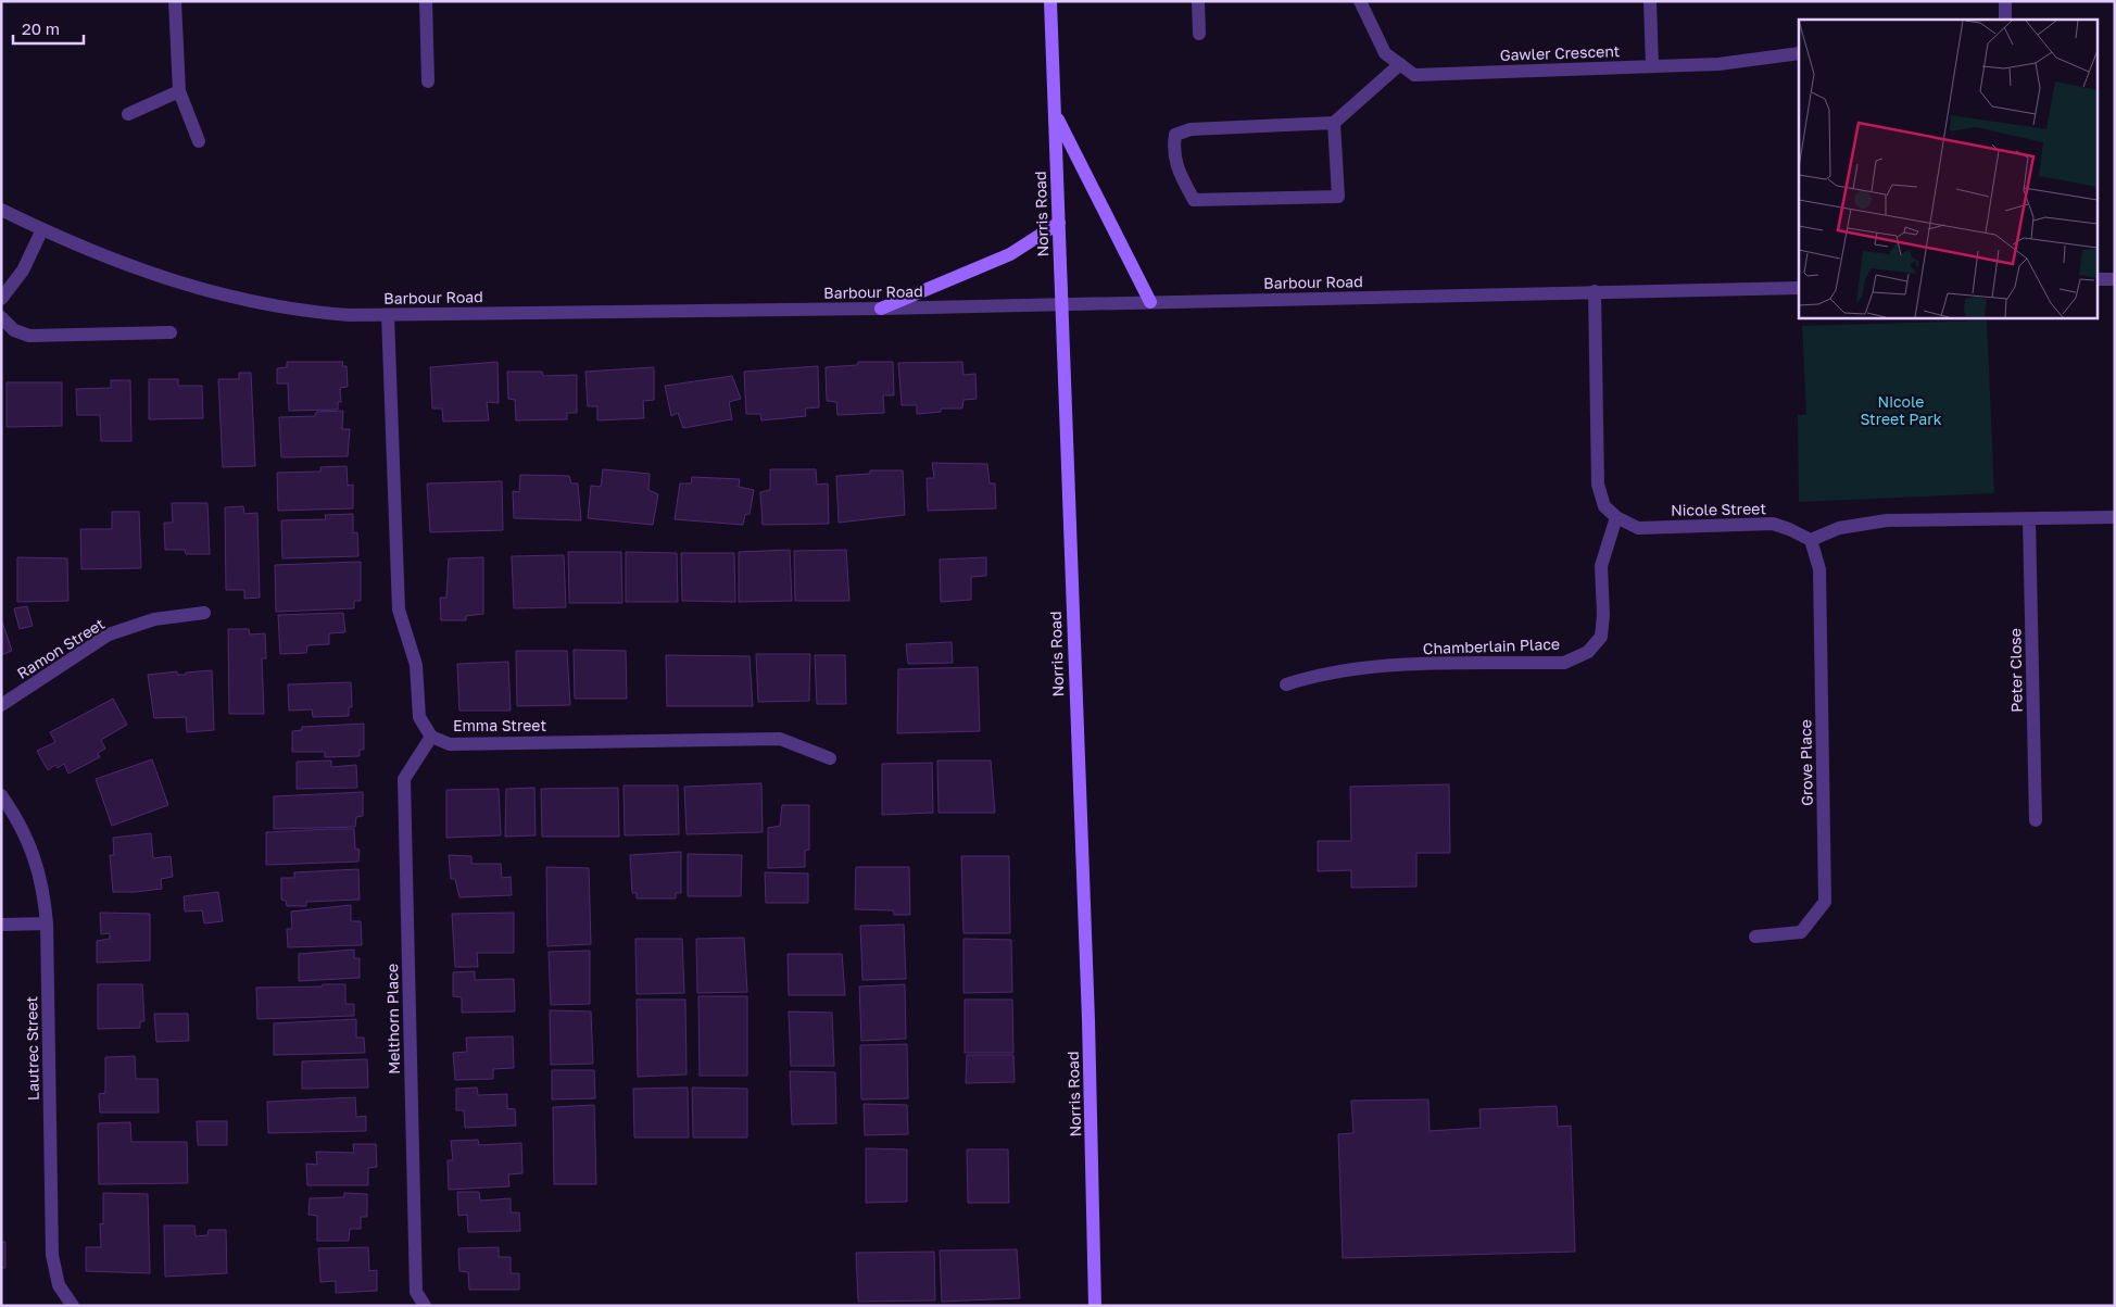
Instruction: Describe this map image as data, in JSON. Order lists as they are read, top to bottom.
{
  "streets": {
    "main road": ["Norris Road"],
    "street": [
      "Gawler Crescent",
      "Barbour Road",
      "Nicole Street",
      "Chamberlain Place",
      "Ramon Street",
      "Peter Close",
      "Emma Street",
      "Grove Place",
      "Melthorn Place",
      "Lautrec Street"
    ]
  },
  "crossings": [
    ["Norris Road", "Barbour Road"],
    ["Barbour Road", "Emma Street"],
    ["Nicole Street", "Chamberlain Place"],
    ["Nicole Street", "Grove Place"],
    ["Emma Street", "Melthorn Place"]
  ],
  "parks": ["Nicole Street Park"],
  "scale_bar": "20 m"
}
